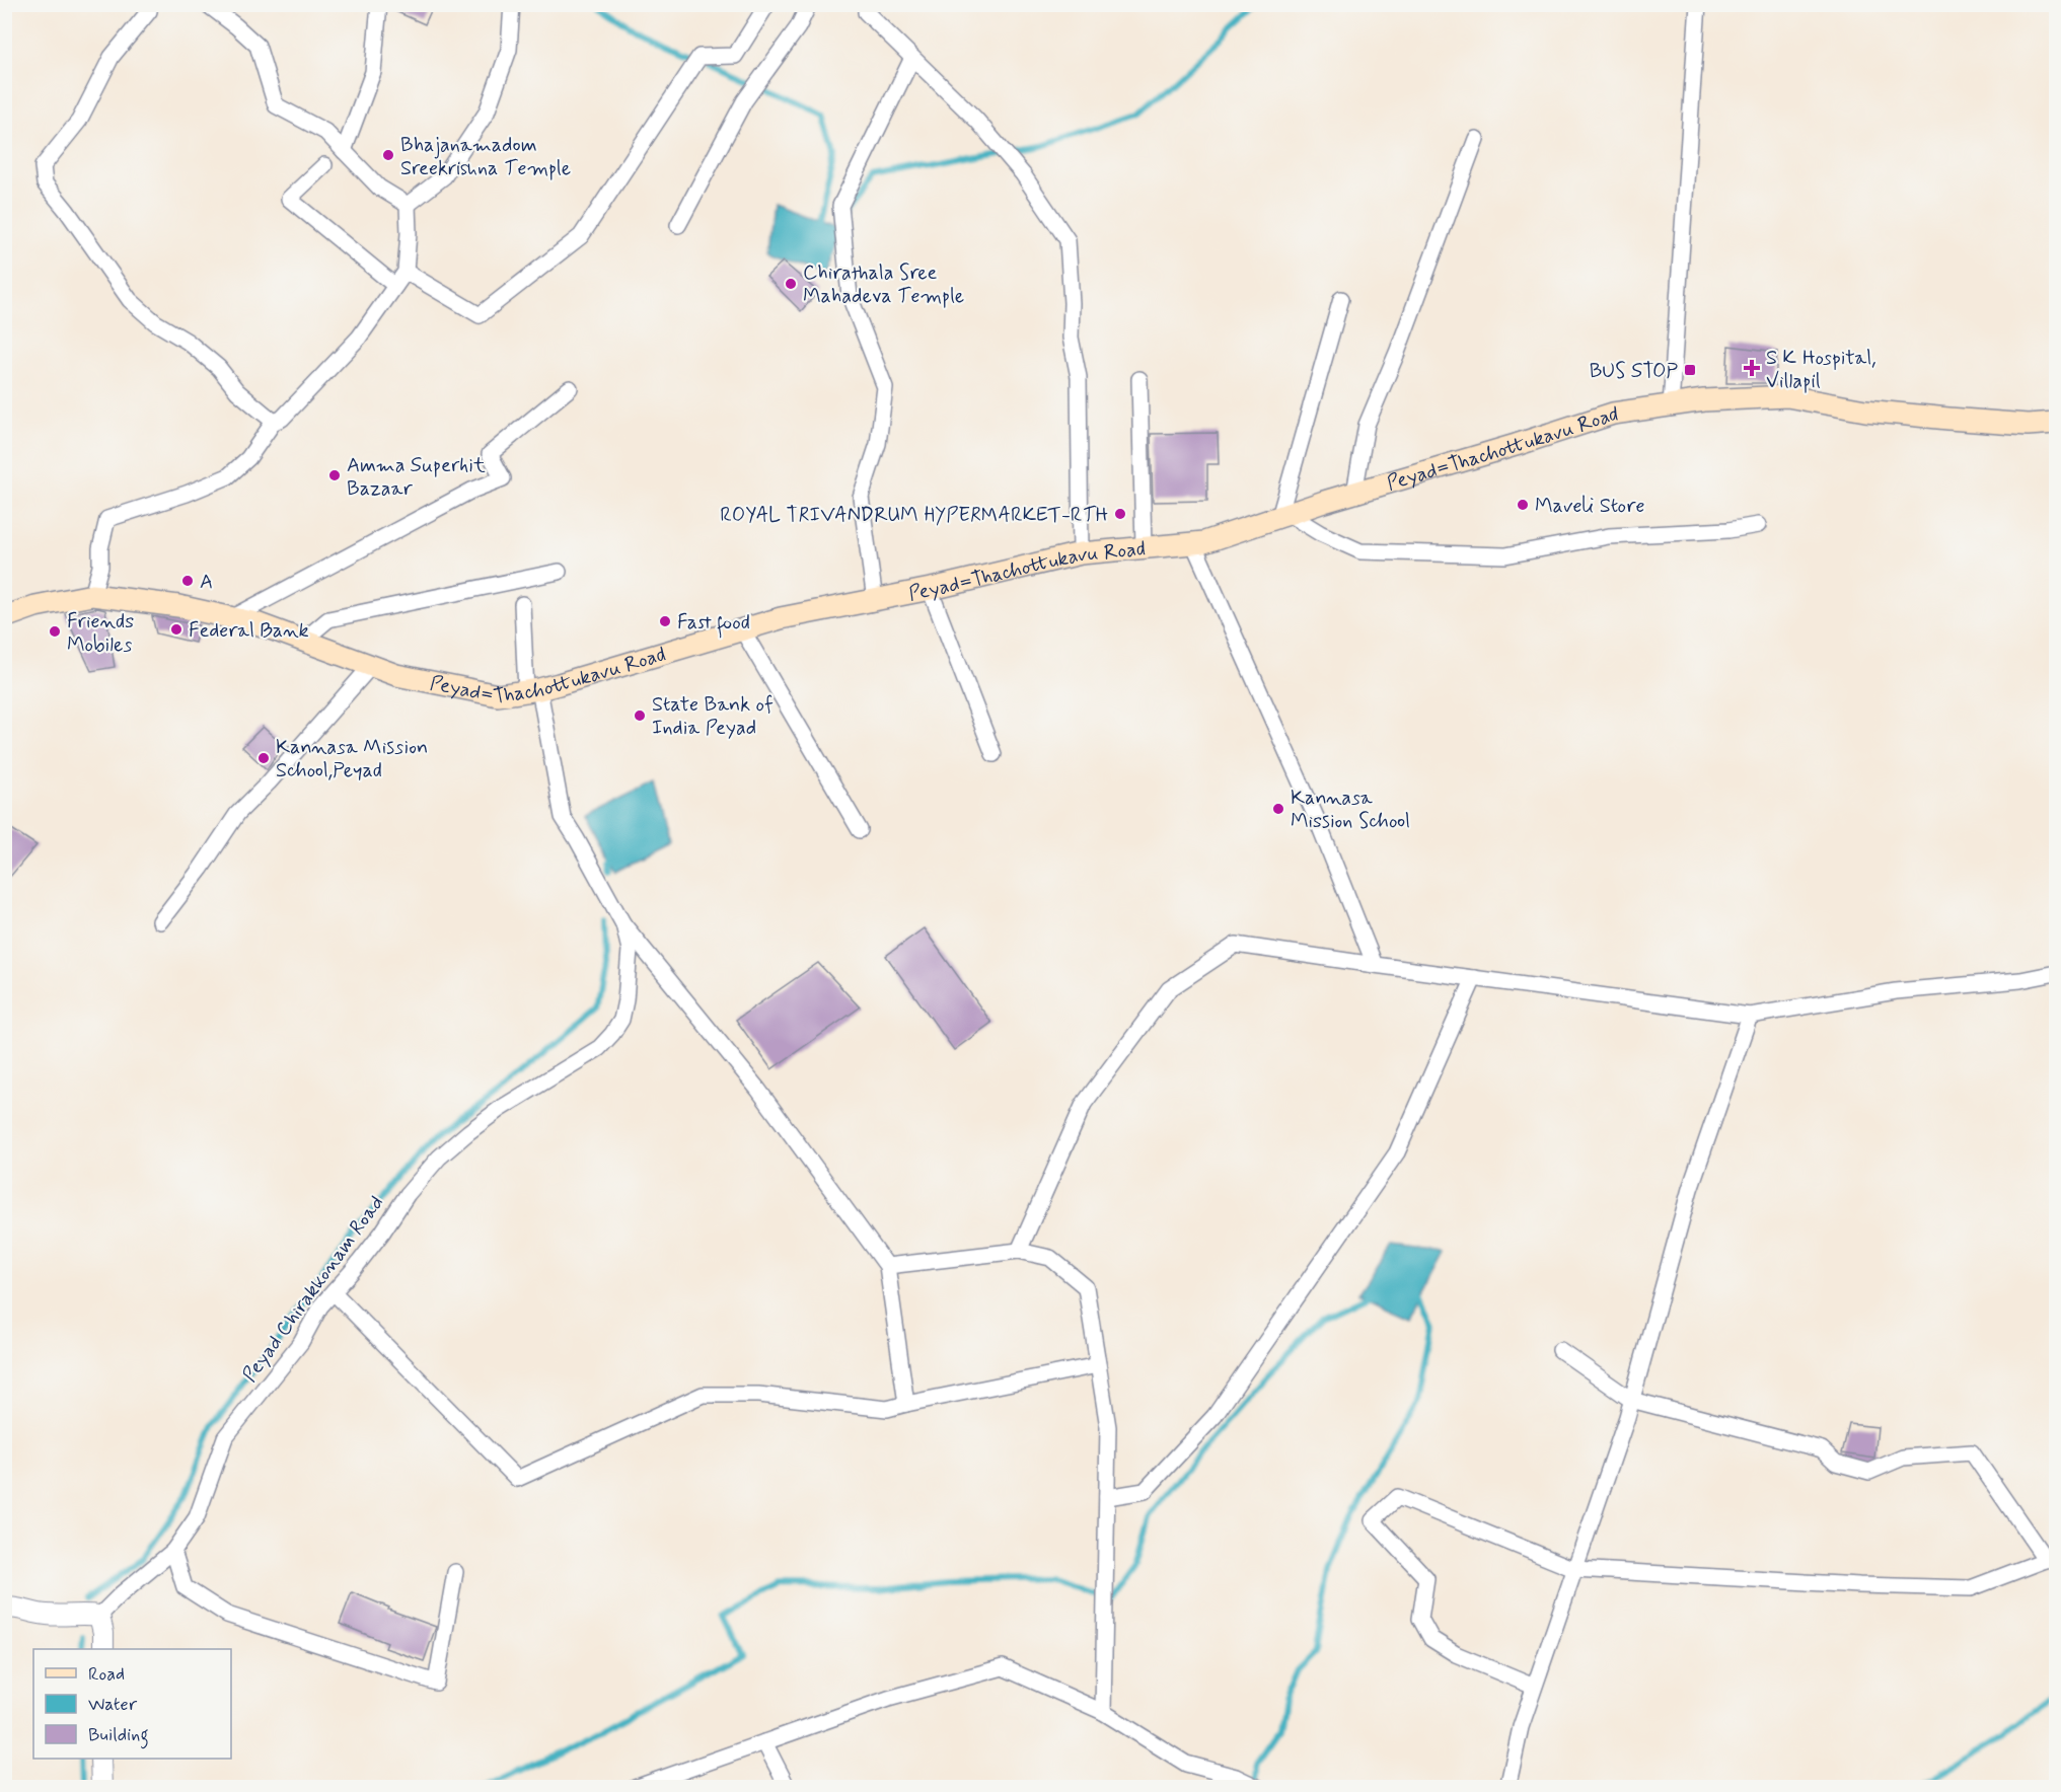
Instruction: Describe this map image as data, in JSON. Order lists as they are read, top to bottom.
{
  "streets": {
    "main road": ["Peyad=Thachottukavu Road"],
    "street": ["Peyad Chirakkonam Road"]
  },
  "crossings": [
    ["Peyad=Thachottukavu Road", "Peyad Chirakkonam Road"]
  ],
  "places": {
    "other": [
      "Bhajanamadom Sreekrishna Temple",
      "Chirathala Sree Mahadeva Temple",
      "Amma Superhit Bazaar",
      "Maveli Store",
      "ROYAL TRIVANDRUM HYPERMARKET-RTH",
      "A",
      "Fast food",
      "Federal Bank",
      "Friends Mobiles",
      "State Bank of India Peyad",
      "Kannasa Mission School,Peyad",
      "Kannasa Mission School"
    ],
    "health": ["S K Hospital, Villapil"],
    "transit": ["BUS STOP"]
  },
  "legend": ["Road", "Water", "Building"]
}
